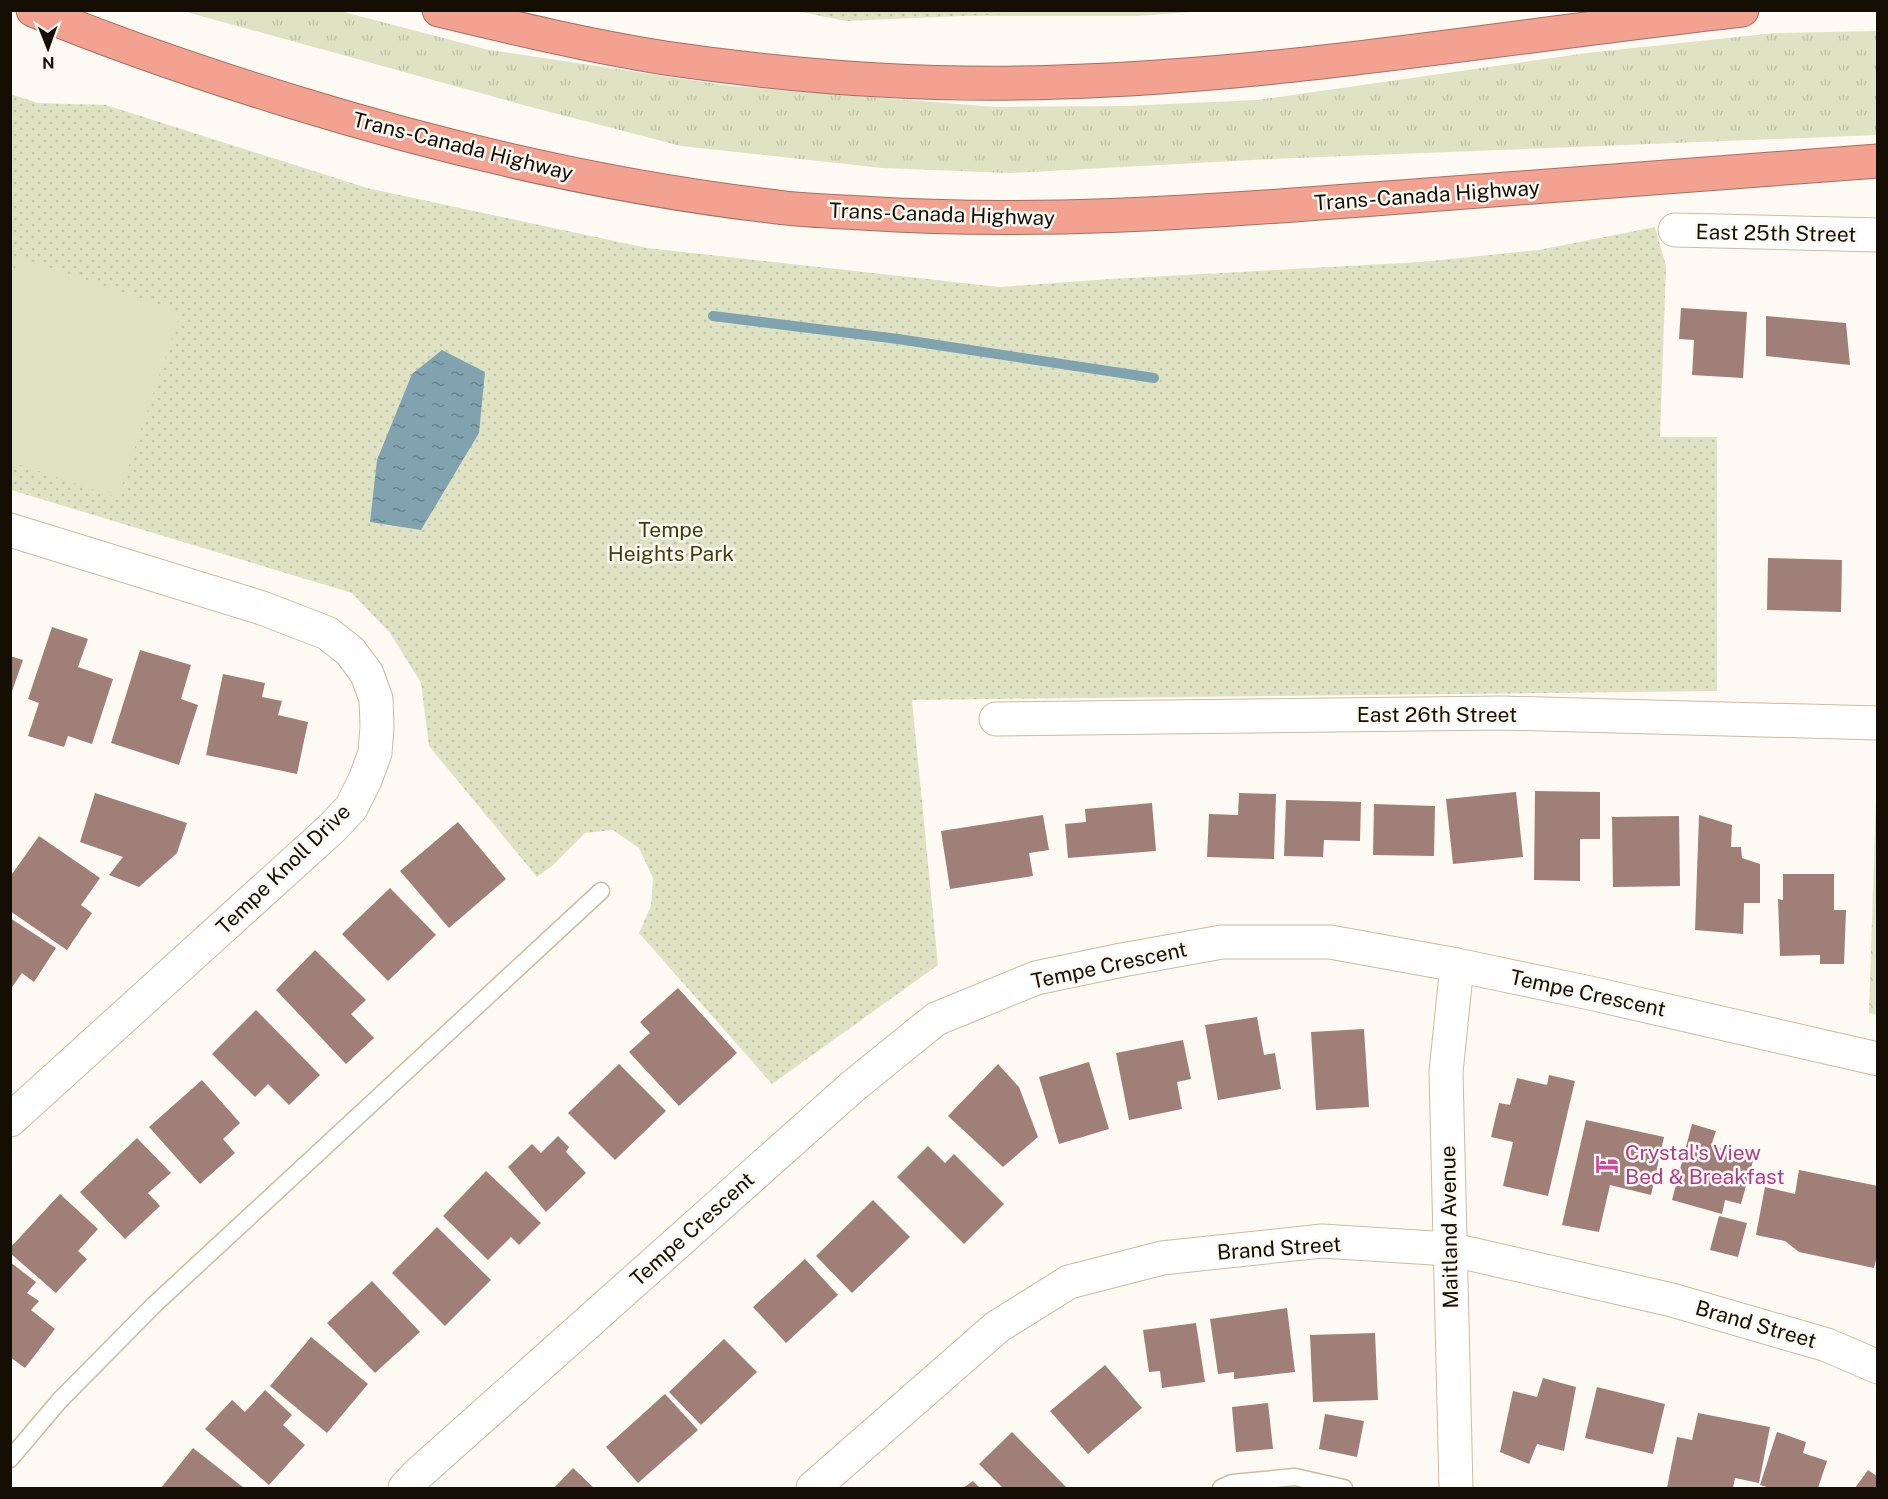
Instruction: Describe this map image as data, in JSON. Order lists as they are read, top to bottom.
{
  "streets": {
    "highway": ["Trans-Canada Highway"],
    "street": [
      "East 25th Street",
      "East 26th Street",
      "Tempe Knoll Drive",
      "Tempe Crescent",
      "Maitland Avenue",
      "Brand Street"
    ]
  },
  "crossings": [
    ["Tempe Crescent", "Maitland Avenue"],
    ["Maitland Avenue", "Brand Street"]
  ],
  "parks": ["Tempe Heights Park"],
  "places": {
    "hotel": ["Crystal's View Bed & Breakfast"]
  },
  "north": "bottom"
}
